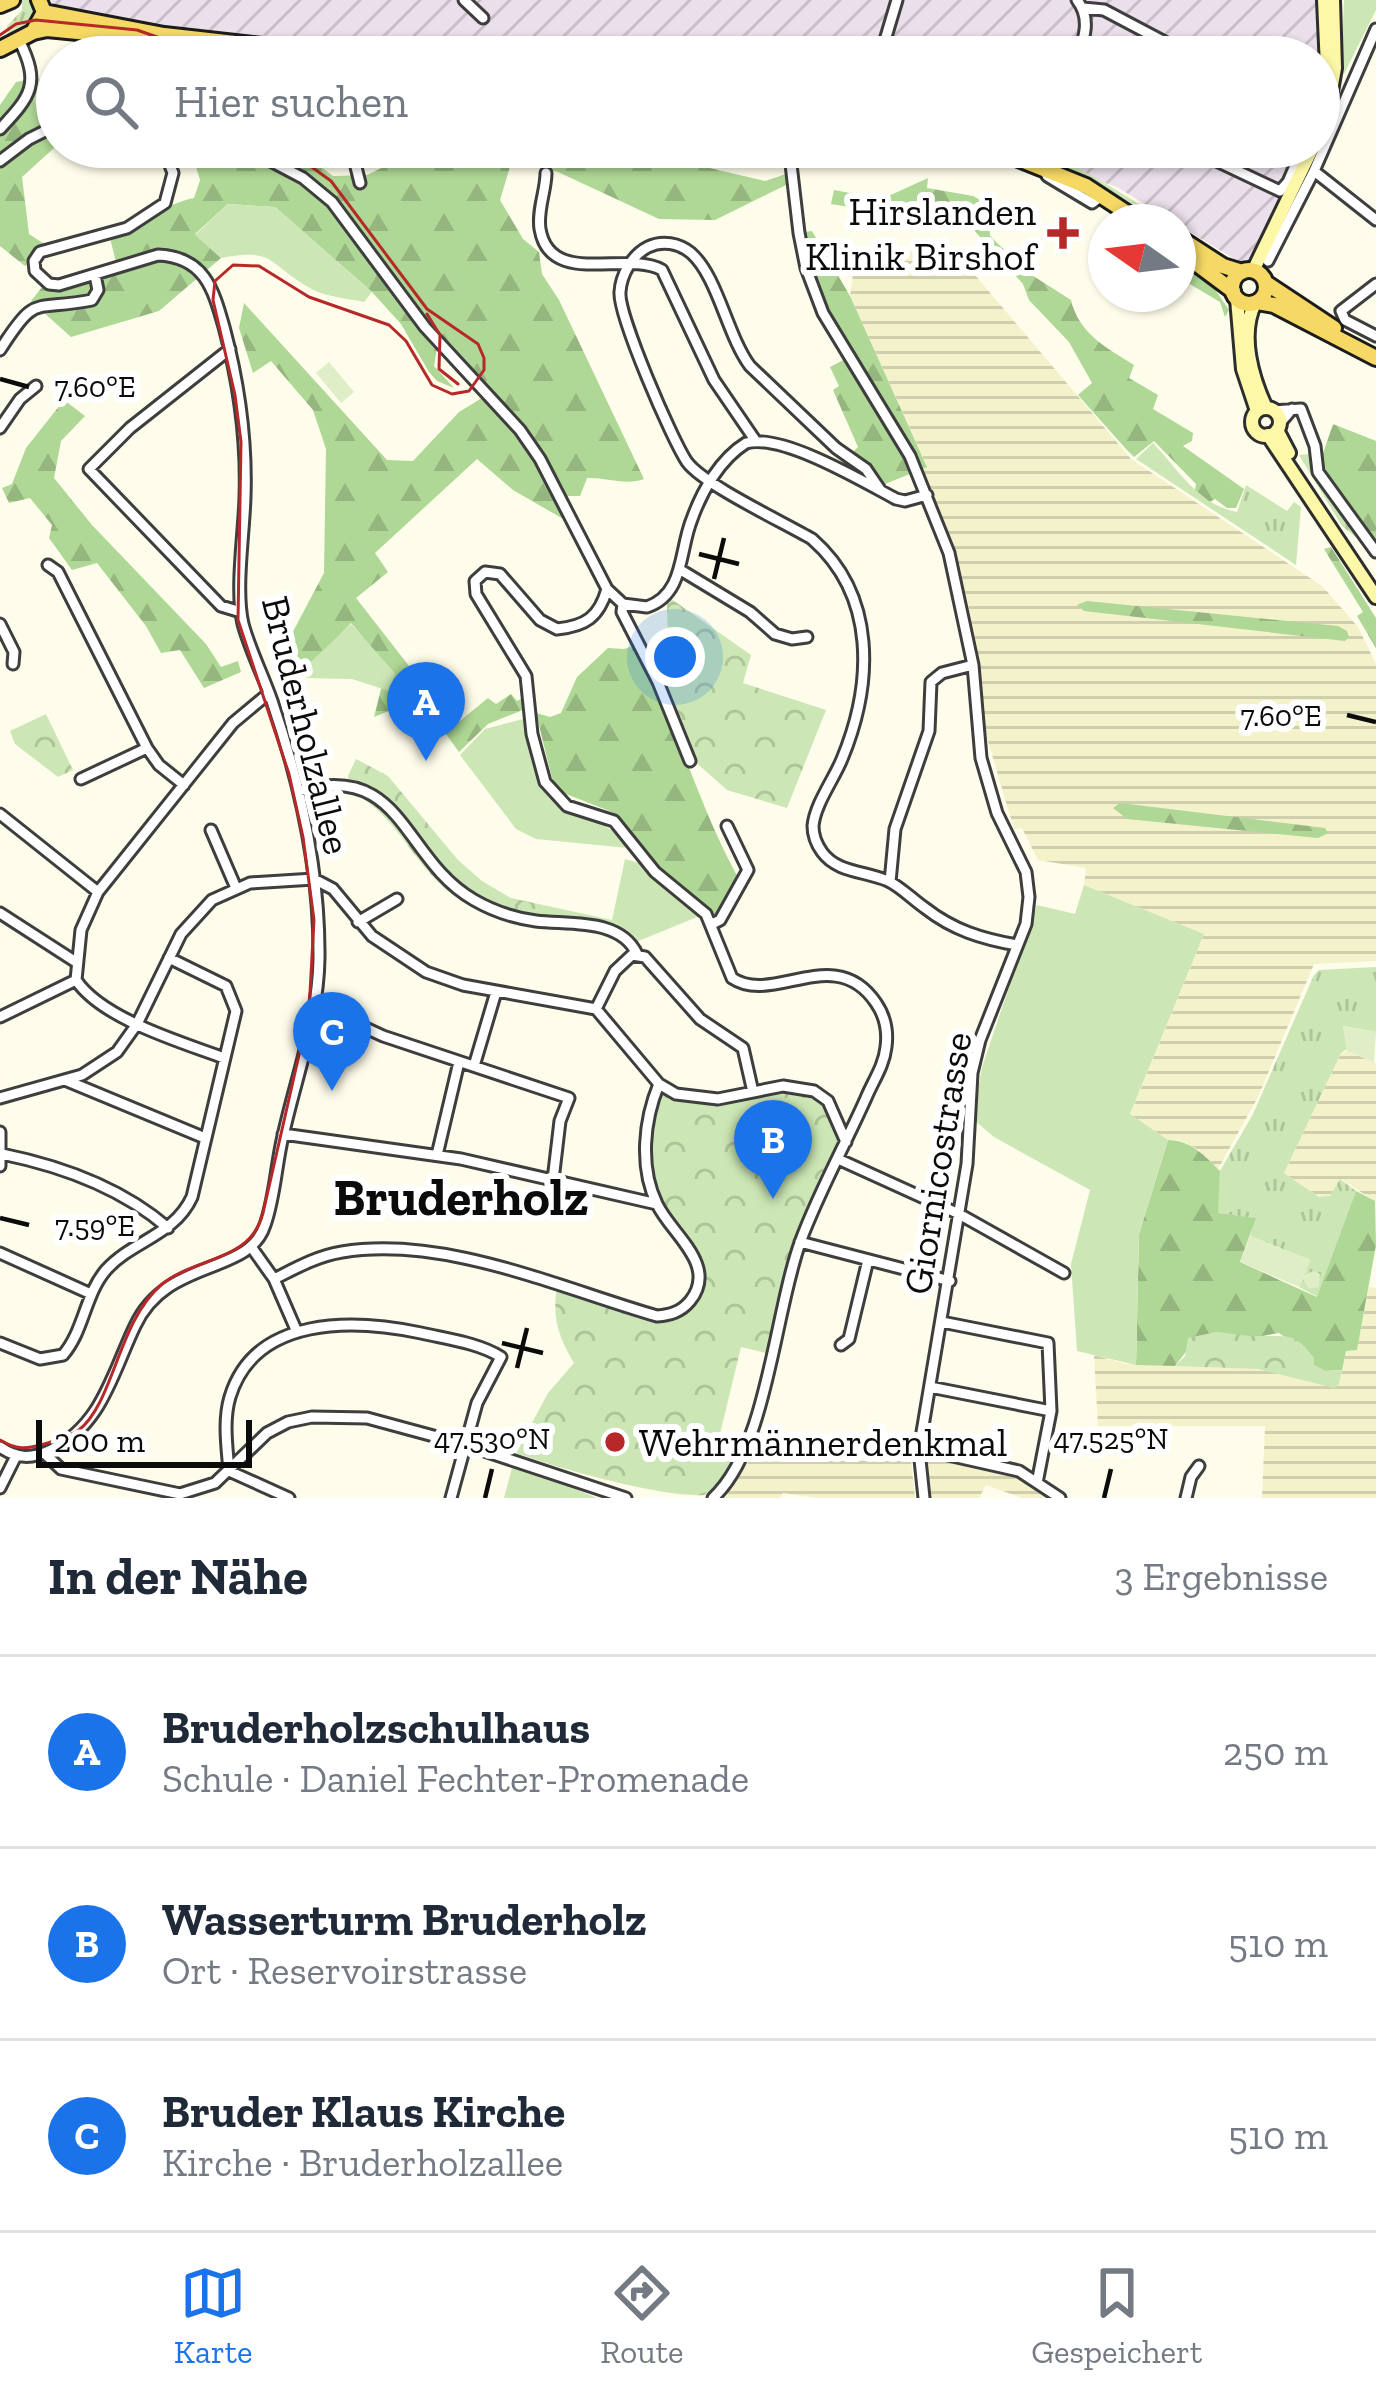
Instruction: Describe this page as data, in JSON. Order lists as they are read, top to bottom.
{
  "streets": {
    "street": ["Bruderholzallee", "Giornicostrasse"]
  },
  "districts": ["Bruderholz"],
  "places": {
    "health": ["Hirslanden Klinik Birshof"],
    "other": ["Wehrmännerdenkmal"]
  },
  "scale_bar": "200 m",
  "north": "left",
  "page": {
    "search": "Hier suchen",
    "pins": ["A", "C", "B"],
    "scale": "200 m",
    "heading": ["In der Nähe", "3 Ergebnisse"],
    "list": [
      {
        "mark": "A",
        "name": "Bruderholzschulhaus",
        "note": "Schule · Daniel Fechter-Promenade",
        "value": "250 m"
      },
      {
        "mark": "B",
        "name": "Wasserturm Bruderholz",
        "note": "Ort · Reservoirstrasse",
        "value": "510 m"
      },
      {
        "mark": "C",
        "name": "Bruder Klaus Kirche",
        "note": "Kirche · Bruderholzallee",
        "value": "510 m"
      }
    ],
    "nav": ["Karte", "Route", "Gespeichert"]
  },
  "coordinates": [
    "7.60°E",
    "7.59°E",
    "47.530°N",
    "47.525°N"
  ]
}
